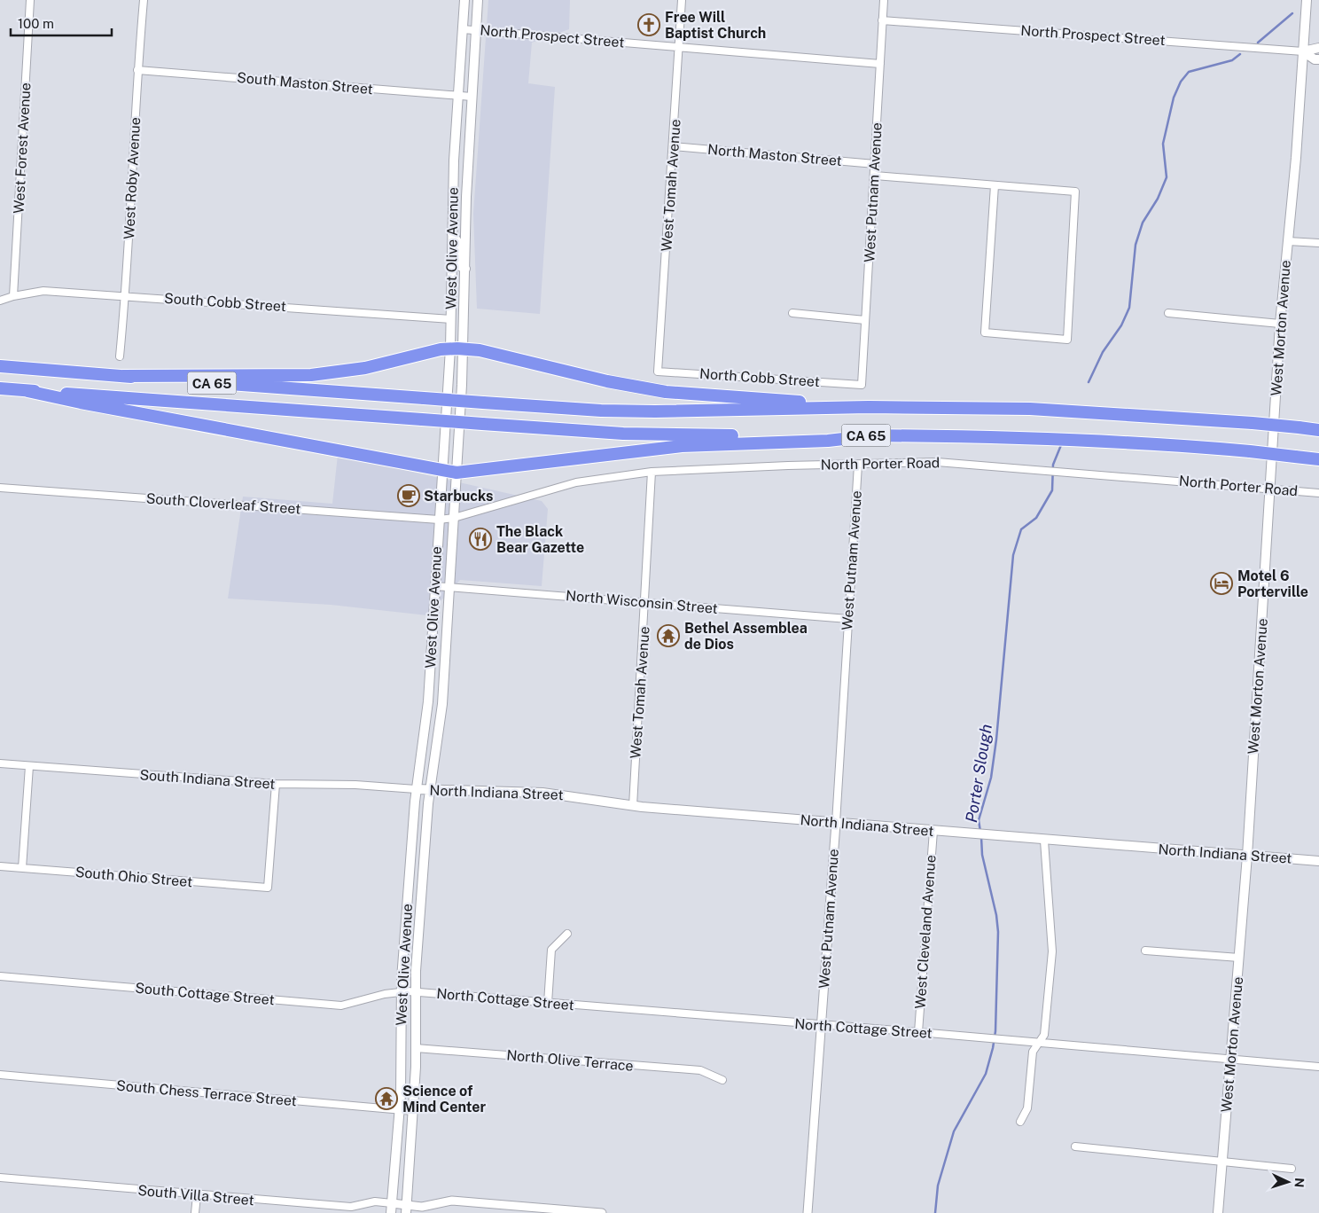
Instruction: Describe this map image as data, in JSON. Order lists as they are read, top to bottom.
{
  "streets": {
    "highway": ["CA 65"],
    "main road": [
      "North Prospect Street",
      "West Olive Avenue",
      "West Morton Avenue",
      "North Indiana Street"
    ],
    "street": [
      "South Maston Street",
      "West Forest Avenue",
      "North Maston Street",
      "West Roby Avenue",
      "West Tomah Avenue",
      "West Putnam Avenue",
      "South Cobb Street",
      "North Cobb Street",
      "North Porter Road",
      "South Cloverleaf Street",
      "North Wisconsin Street",
      "South Indiana Street",
      "South Ohio Street",
      "West Cleveland Avenue",
      "South Cottage Street",
      "North Cottage Street",
      "North Olive Terrace",
      "South Chess Terrace Street",
      "South Villa Street"
    ]
  },
  "crossings": [
    ["North Prospect Street", "West Tomah Avenue"],
    ["North Prospect Street", "West Putnam Avenue"],
    ["North Prospect Street", "West Olive Avenue"],
    ["North Prospect Street", "West Morton Avenue"],
    ["South Maston Street", "West Roby Avenue"],
    ["South Maston Street", "West Olive Avenue"],
    ["West Forest Avenue", "South Cobb Street"],
    ["North Maston Street", "West Tomah Avenue"],
    ["North Maston Street", "West Putnam Avenue"],
    ["West Roby Avenue", "South Cobb Street"],
    ["West Tomah Avenue", "North Cobb Street"],
    ["West Tomah Avenue", "North Porter Road"],
    ["West Tomah Avenue", "North Wisconsin Street"],
    ["West Tomah Avenue", "North Indiana Street"],
    ["West Putnam Avenue", "North Cobb Street"],
    ["West Putnam Avenue", "North Porter Road"],
    ["West Putnam Avenue", "North Wisconsin Street"],
    ["West Putnam Avenue", "North Indiana Street"],
    ["West Putnam Avenue", "North Cottage Street"],
    ["West Olive Avenue", "South Cobb Street"],
    ["West Olive Avenue", "North Porter Road"],
    ["West Olive Avenue", "South Cloverleaf Street"],
    ["West Olive Avenue", "North Wisconsin Street"],
    ["West Olive Avenue", "South Indiana Street"],
    ["West Olive Avenue", "North Indiana Street"],
    ["West Olive Avenue", "South Cottage Street"],
    ["West Olive Avenue", "North Cottage Street"],
    ["West Olive Avenue", "North Olive Terrace"],
    ["West Olive Avenue", "South Chess Terrace Street"],
    ["West Olive Avenue", "South Villa Street"],
    ["West Morton Avenue", "North Porter Road"],
    ["West Morton Avenue", "North Indiana Street"],
    ["West Morton Avenue", "North Cottage Street"],
    ["North Porter Road", "South Cloverleaf Street"],
    ["South Indiana Street", "North Indiana Street"],
    ["South Indiana Street", "South Ohio Street"],
    ["North Indiana Street", "West Cleveland Avenue"],
    ["West Cleveland Avenue", "North Cottage Street"],
    ["South Cottage Street", "North Cottage Street"]
  ],
  "water": ["Porter Slough"],
  "places": {
    "church": ["Free Will Baptist Church"],
    "cafe": ["Starbucks"],
    "restaurant": ["The Black Bear Gazette"],
    "hotel": ["Motel 6 Porterville"],
    "temple": ["Bethel Assemblea de Dios", "Science of Mind Center"]
  },
  "scale_bar": "100 m",
  "north": "right"
}
